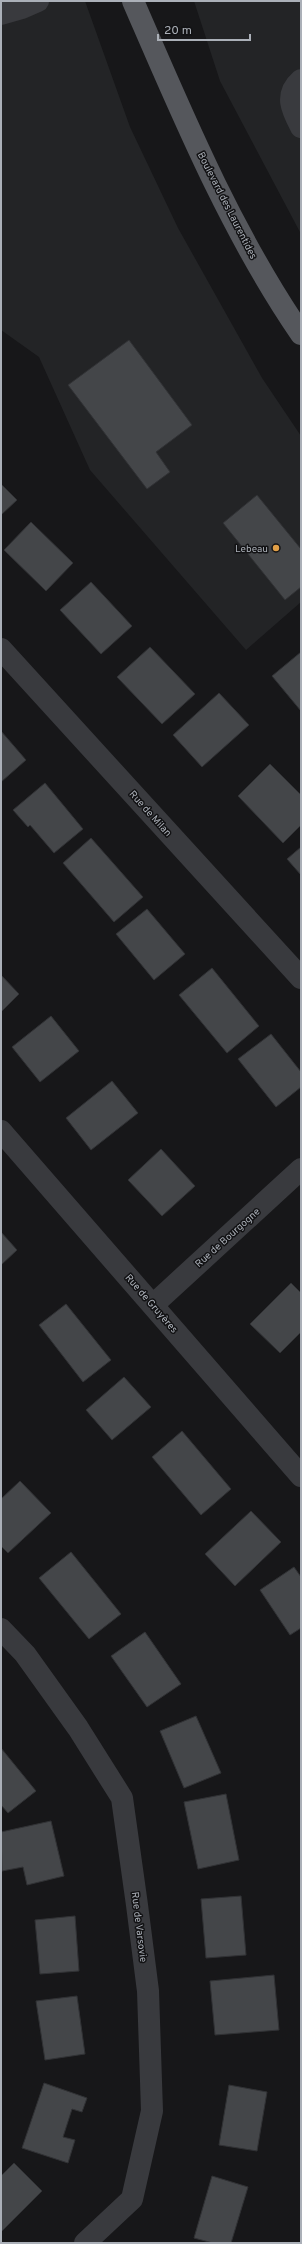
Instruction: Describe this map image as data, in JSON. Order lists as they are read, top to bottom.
{
  "streets": {
    "main road": ["Boulevard des Laurentides"],
    "street": [
      "Rue de Milan",
      "Rue de Bourgogne",
      "Rue de Gruyères",
      "Rue de Varsovie"
    ]
  },
  "crossings": [
    ["Rue de Bourgogne", "Rue de Gruyères"]
  ],
  "places": ["Lebeau"],
  "scale_bar": "20 m"
}
